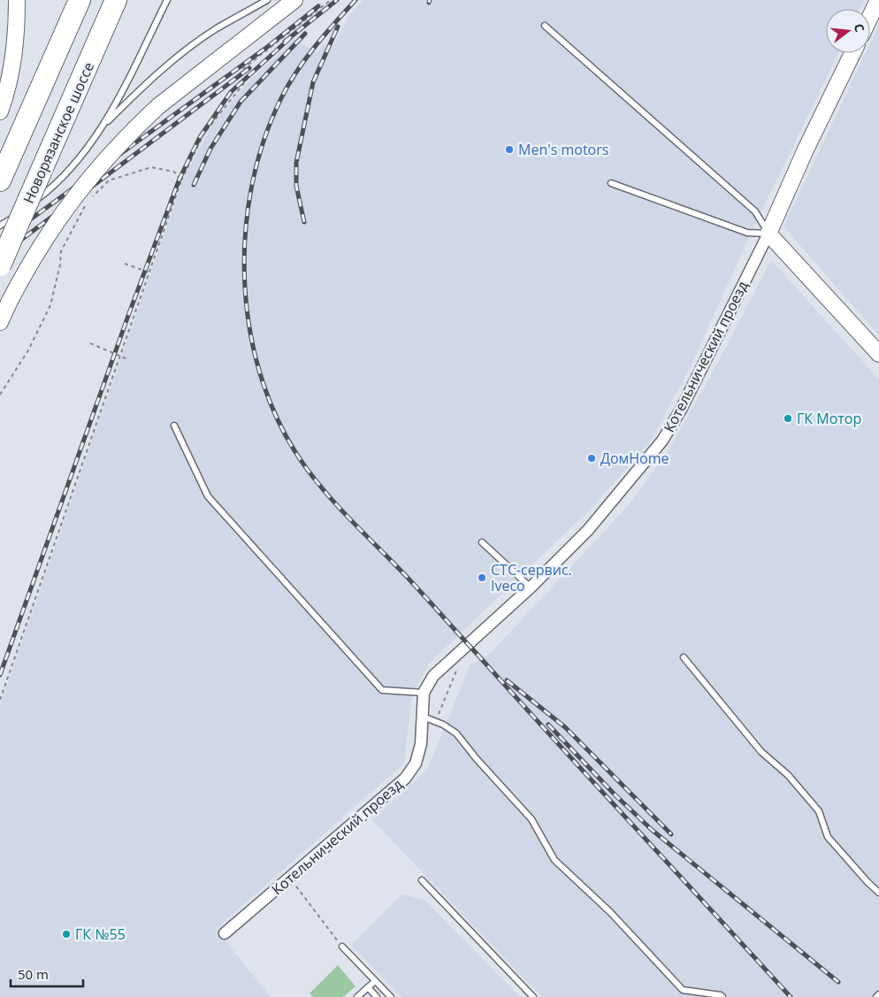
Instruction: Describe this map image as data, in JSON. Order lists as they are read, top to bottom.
{
  "streets": {
    "highway": ["Новорязанское шоссе"],
    "main road": ["Котельнический проезд"]
  },
  "places": [
    "Men's motors",
    "ГК Мотор",
    "ДомHome",
    "СТС-сервис. Iveco",
    "ГК №55"
  ],
  "scale_bar": "50 m",
  "north": "right"
}
